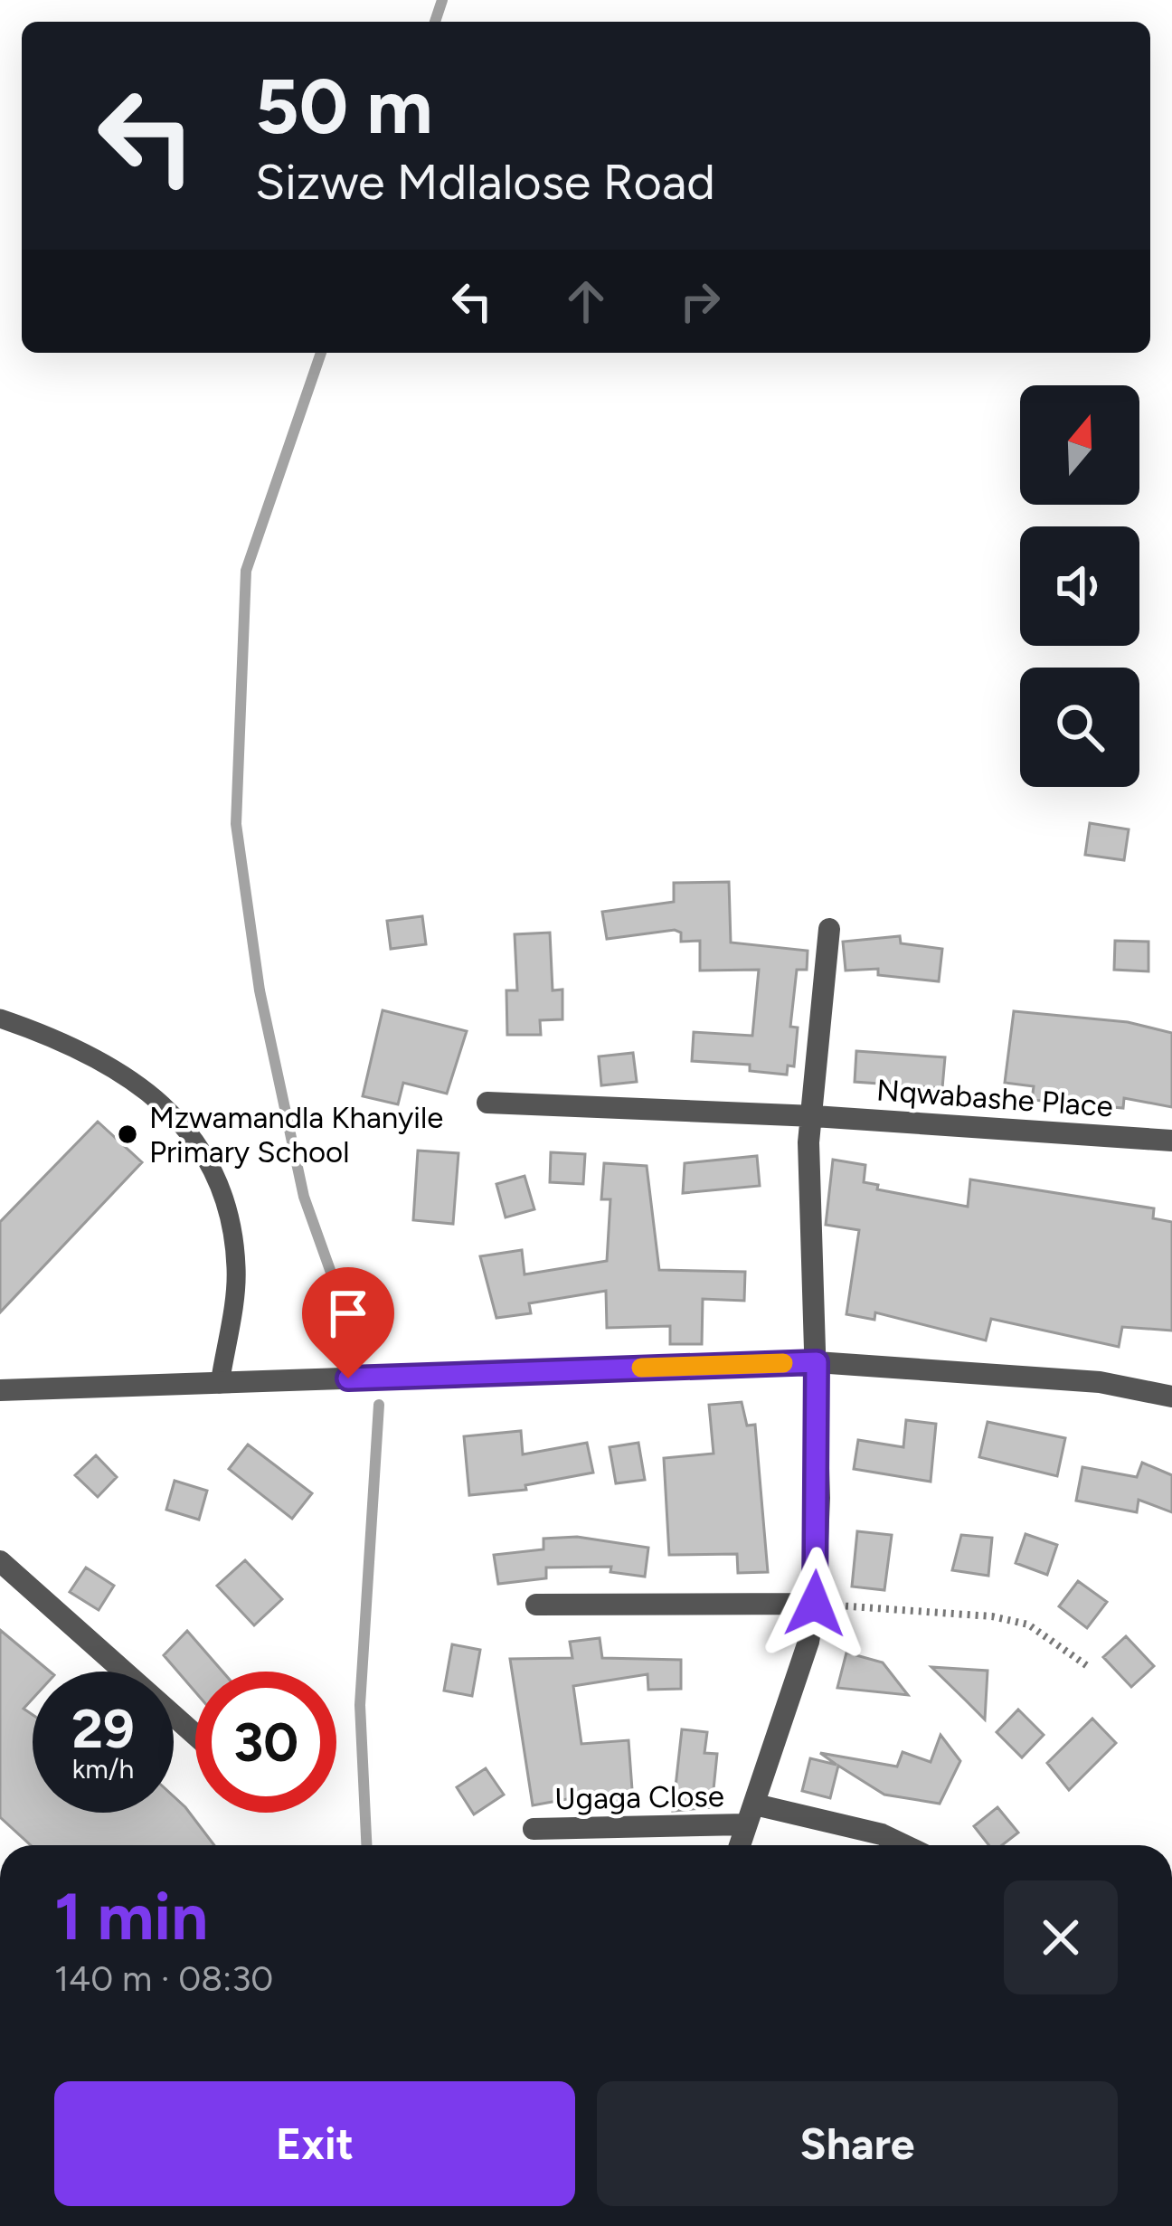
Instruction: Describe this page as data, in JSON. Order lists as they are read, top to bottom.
{
  "streets": {
    "street": ["Nqwabashe Place", "Ugaga Close"]
  },
  "places": ["Mzwamandla Khanyile Primary School"],
  "north": "top",
  "page": {
    "turn": ["50 m", "Sizwe Mdlalose Road"],
    "speed": "29 km/h",
    "limit": "30",
    "heading": ["1 min", "140 m · 08:30"],
    "buttons": ["Exit", "Share"]
  }
}
